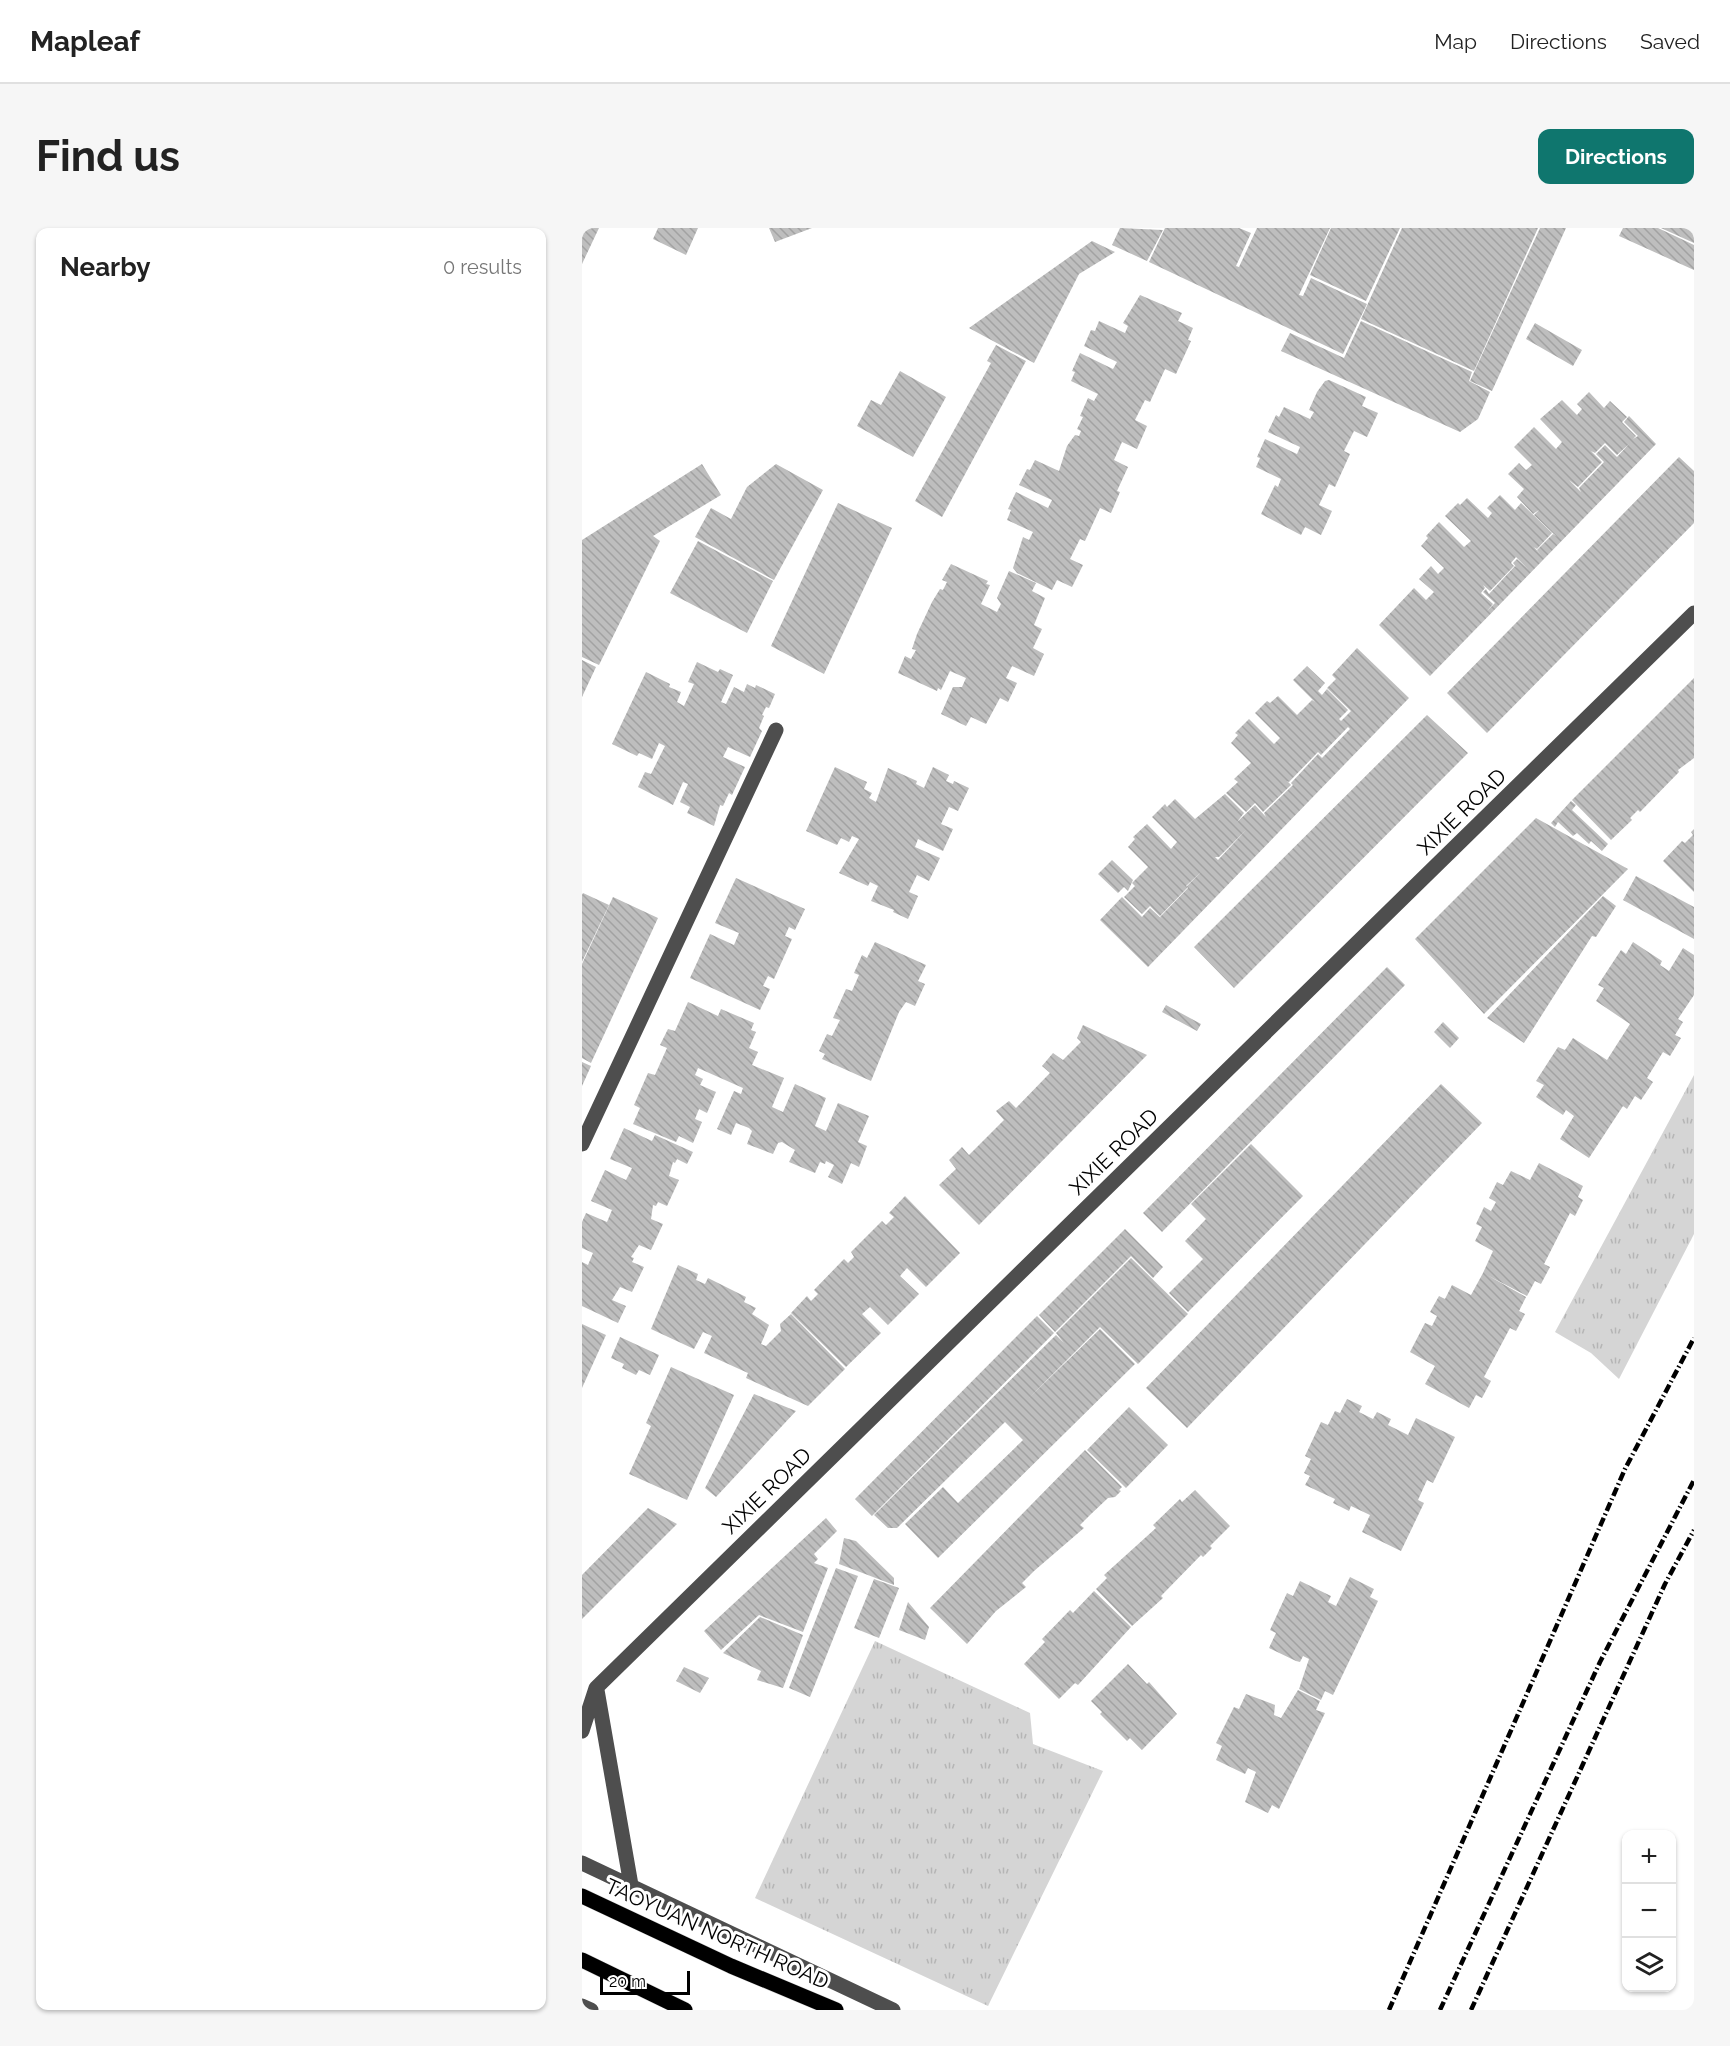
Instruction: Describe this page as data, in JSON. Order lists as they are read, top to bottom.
{
  "streets": {
    "main road": ["TAOYUAN NORTH ROAD"],
    "street": ["XIXIE ROAD"]
  },
  "scale_bar": "20 m",
  "page": {
    "header": "Mapleaf",
    "nav": ["Map", "Directions", "Saved"],
    "buttons": "Directions",
    "title": "Find us",
    "heading": ["Nearby", "0 results"],
    "map_buttons": ["+", "−"],
    "scale": "20 m"
  }
}
